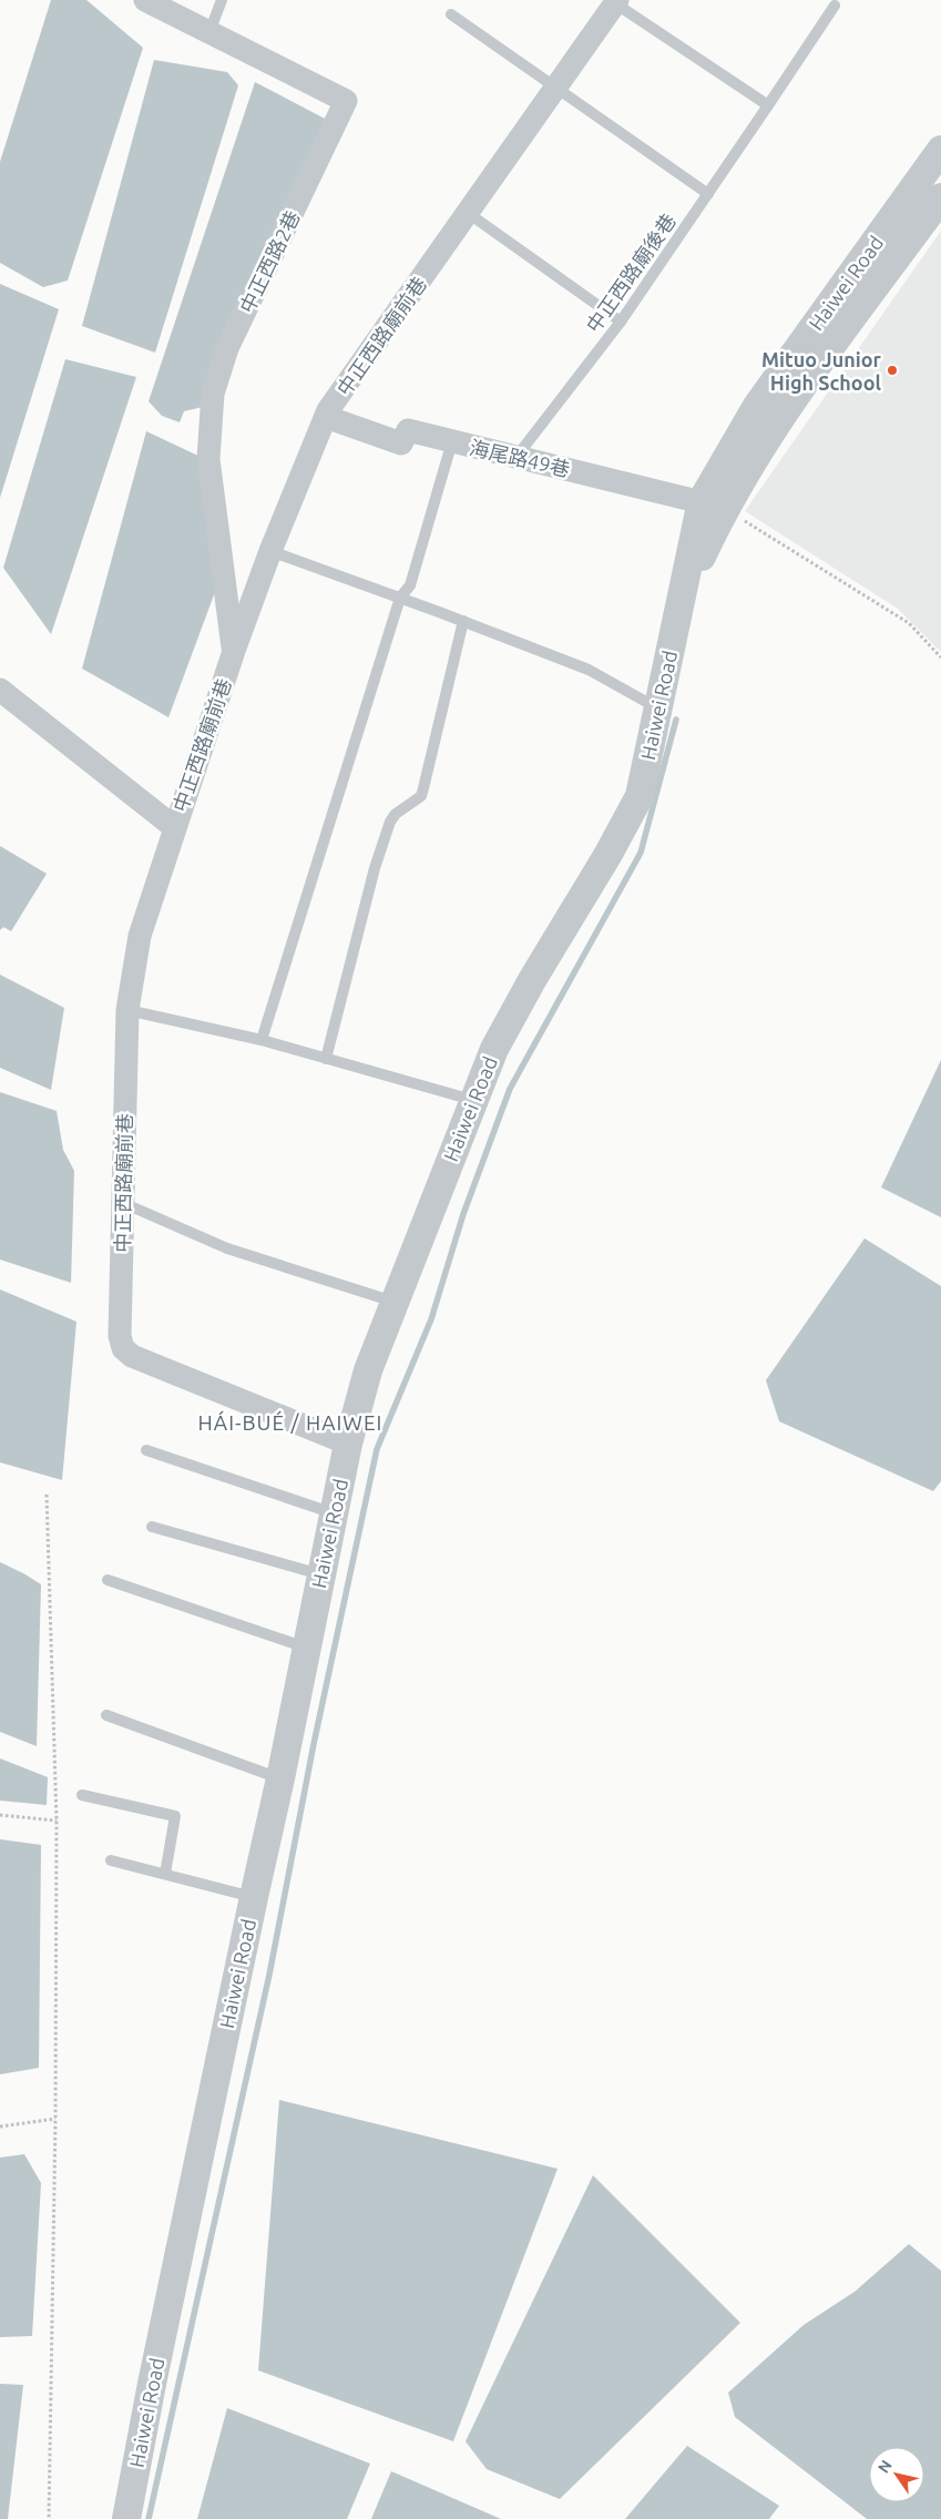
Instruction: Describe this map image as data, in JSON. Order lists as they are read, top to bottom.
{
  "streets": {
    "street": [
      "中正西路2巷",
      "Haiwei Road",
      "中正西路廟前巷",
      "海尾路49巷"
    ],
    "lane": ["中正西路廟後巷"]
  },
  "crossings": [
    ["中正西路2巷", "中正西路廟前巷"],
    ["中正西路廟後巷", "海尾路49巷"],
    ["Haiwei Road", "中正西路廟前巷"],
    ["Haiwei Road", "海尾路49巷"],
    ["中正西路廟前巷", "海尾路49巷"]
  ],
  "districts": ["HÁI-BUÉ / HAIWEI"],
  "places": ["Mituo Junior High School"],
  "north": "top left"
}
